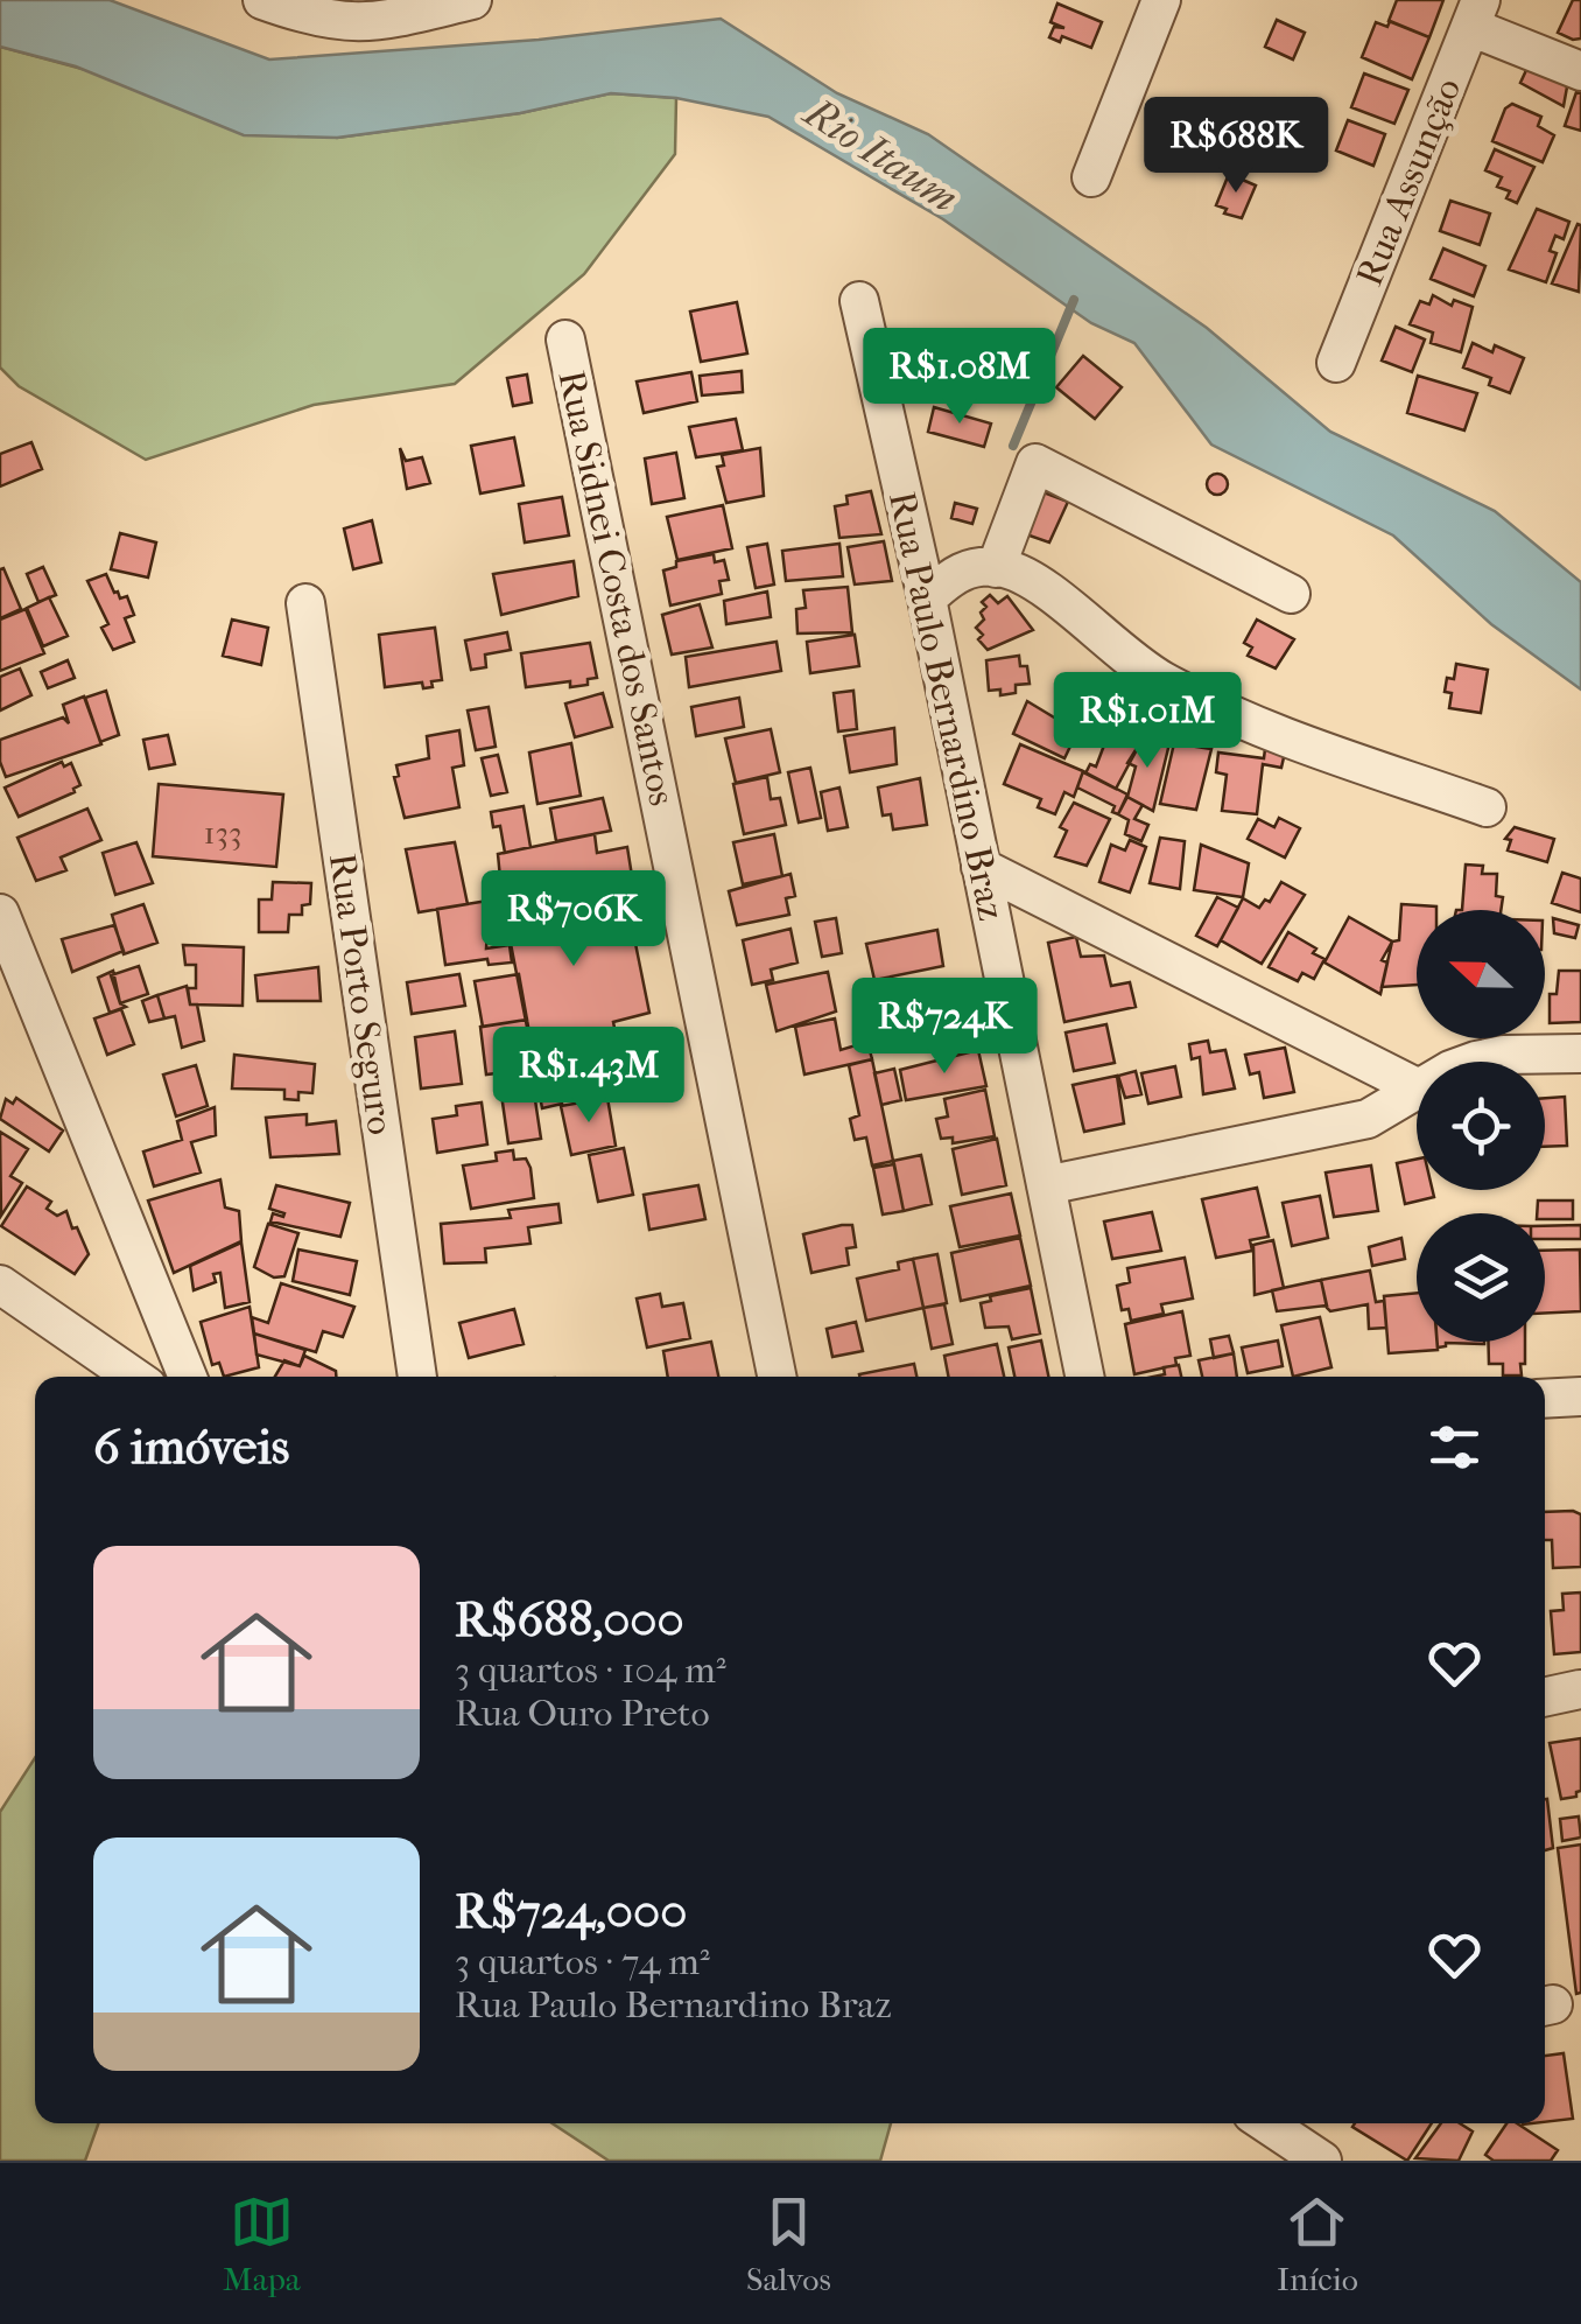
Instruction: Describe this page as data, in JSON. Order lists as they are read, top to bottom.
{
  "streets": {
    "street": [
      "Rua Assunção",
      "Rua Sidnei Costa dos Santos",
      "Rua Paulo Bernardino Braz",
      "Rua Porto Seguro"
    ]
  },
  "water": ["Rio Itaum"],
  "house_numbers": ["133"],
  "north": "left",
  "page": {
    "price": [
      "R$688K",
      "R$1.08M",
      "R$1.01M",
      "R$706K",
      "R$724K",
      "R$1.43M"
    ],
    "heading": "6 imóveis",
    "list": [
      {
        "name": "R$688,000",
        "note": "3 quartos · 104 m² · Rua Ouro Preto"
      },
      {
        "name": "R$724,000",
        "note": "3 quartos · 74 m² · Rua Paulo Bernardino Braz"
      }
    ],
    "tabs": ["Mapa", "Salvos", "Início"]
  }
}
